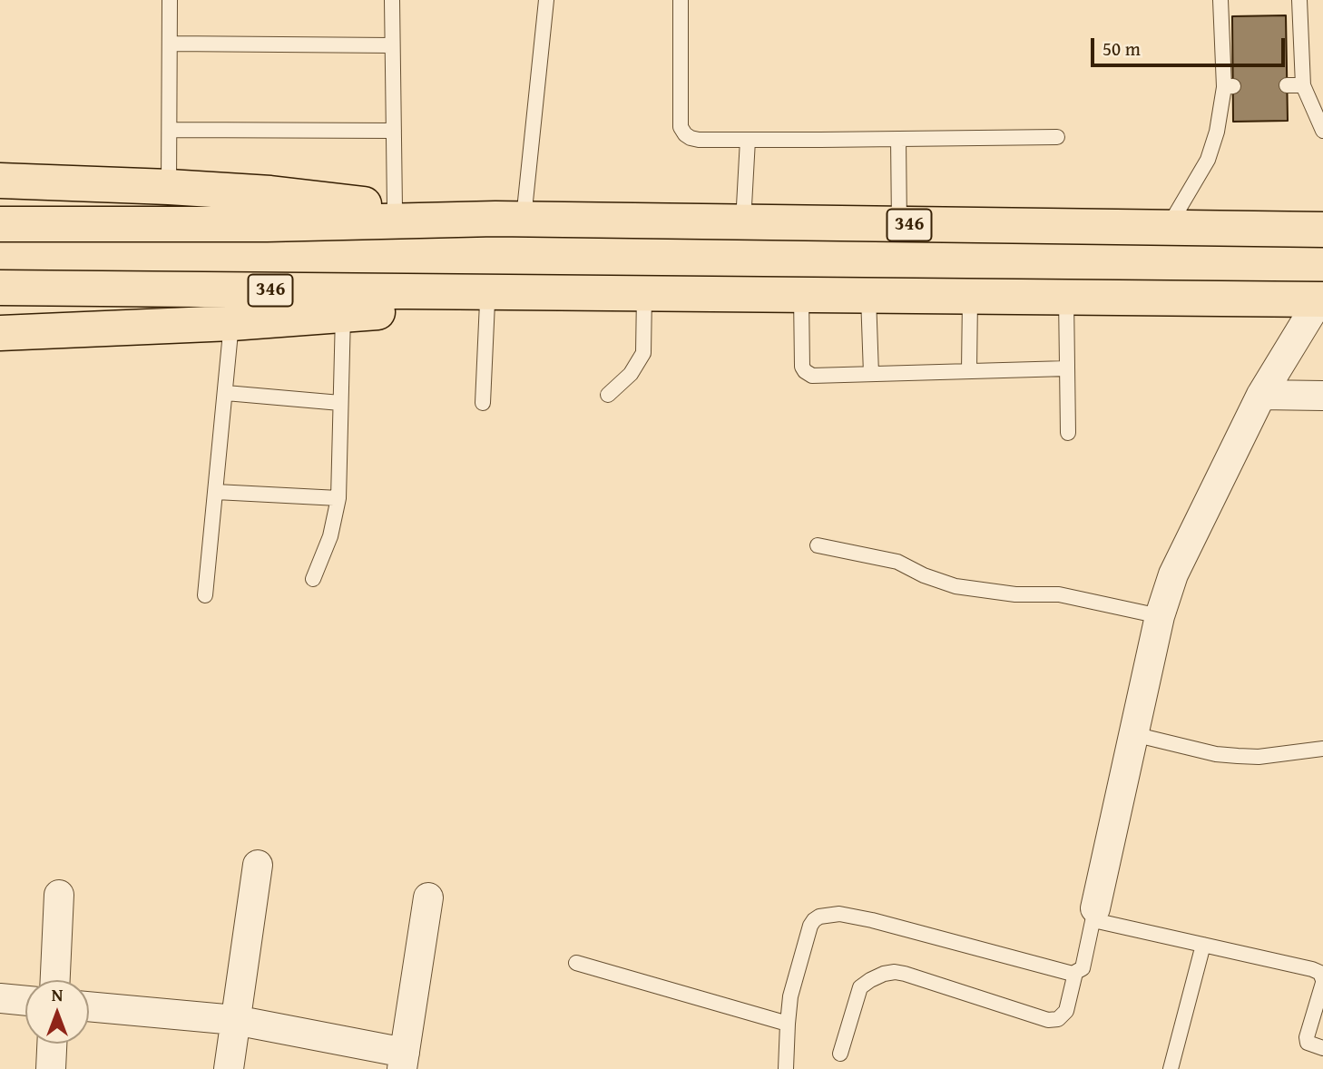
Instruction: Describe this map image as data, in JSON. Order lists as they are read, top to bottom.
{
  "streets": {
    "main road": ["346"]
  },
  "scale_bar": "50 m",
  "north": "top"
}
